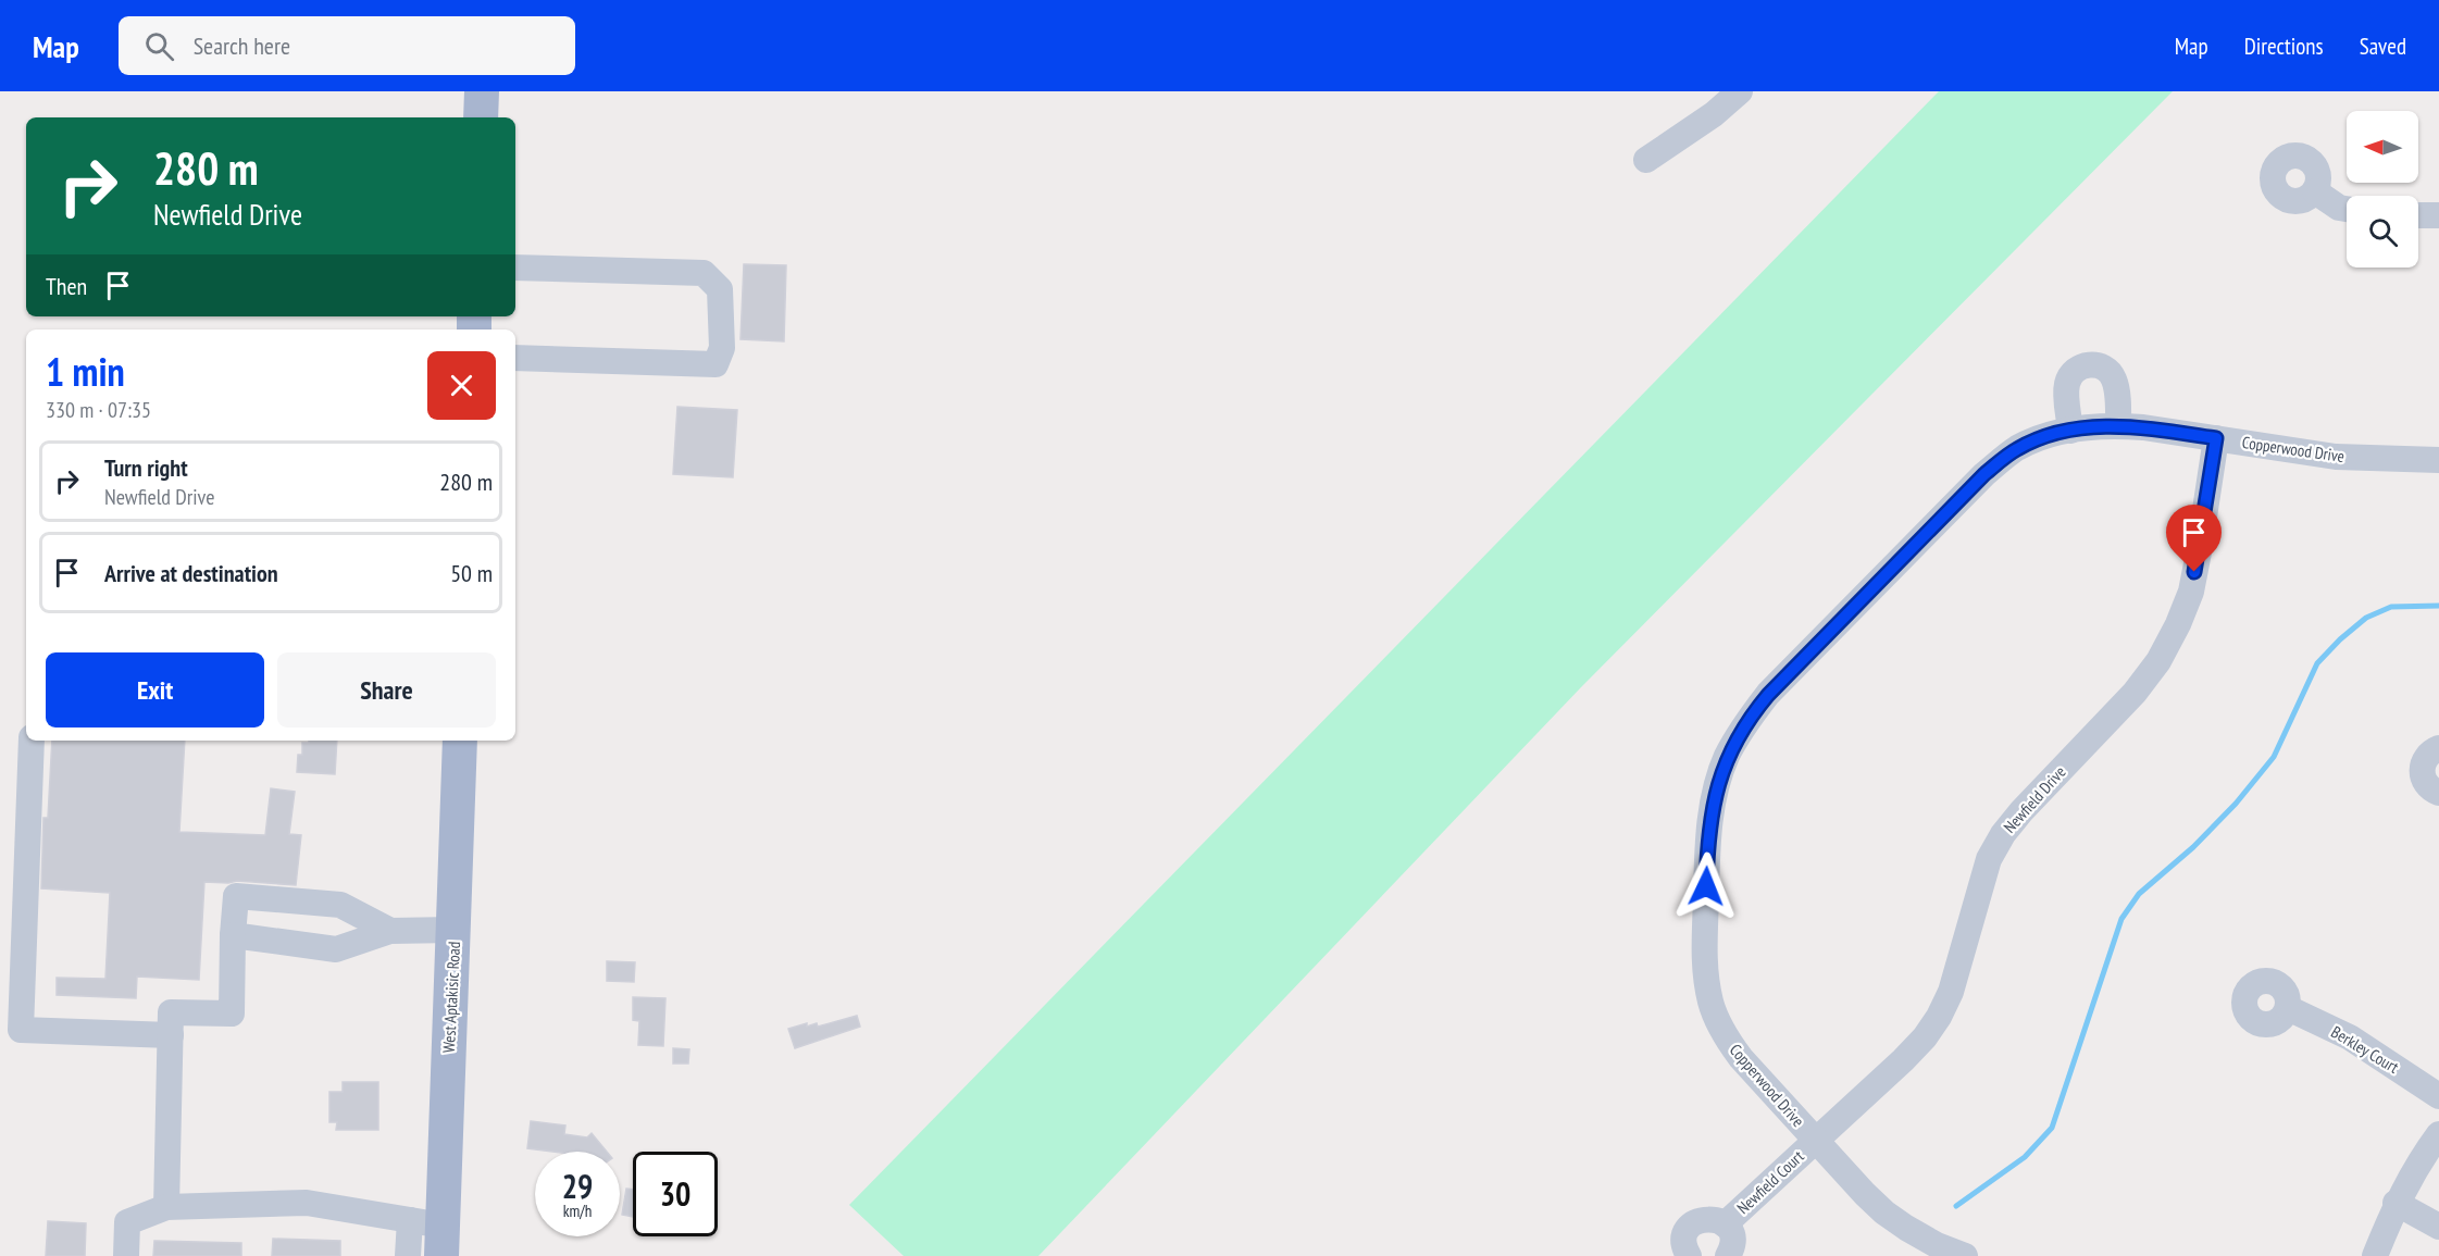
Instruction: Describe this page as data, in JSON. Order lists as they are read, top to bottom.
{
  "streets": {
    "main road": ["West Aptakisic Road"],
    "street": [
      "Copperwood Drive",
      "Newfield Drive",
      "Berkley Court",
      "Newfield Court"
    ]
  },
  "crossings": [
    ["Copperwood Drive", "Newfield Drive"],
    ["Copperwood Drive", "Newfield Court"],
    ["Newfield Drive", "Newfield Court"]
  ],
  "north": "left",
  "page": {
    "header": "Map",
    "search": "Search here",
    "nav": ["Map", "Directions", "Saved"],
    "turn": ["280 m", "Newfield Drive"],
    "then": "Then",
    "heading": ["1 min", "330 m · 07:35"],
    "list": [
      {
        "name": "Turn right",
        "note": "Newfield Drive",
        "value": "280 m"
      },
      {
        "name": "Arrive at destination",
        "value": "50 m"
      }
    ],
    "buttons": ["Exit", "Share"],
    "speed": "29 km/h",
    "limit": "30"
  }
}
